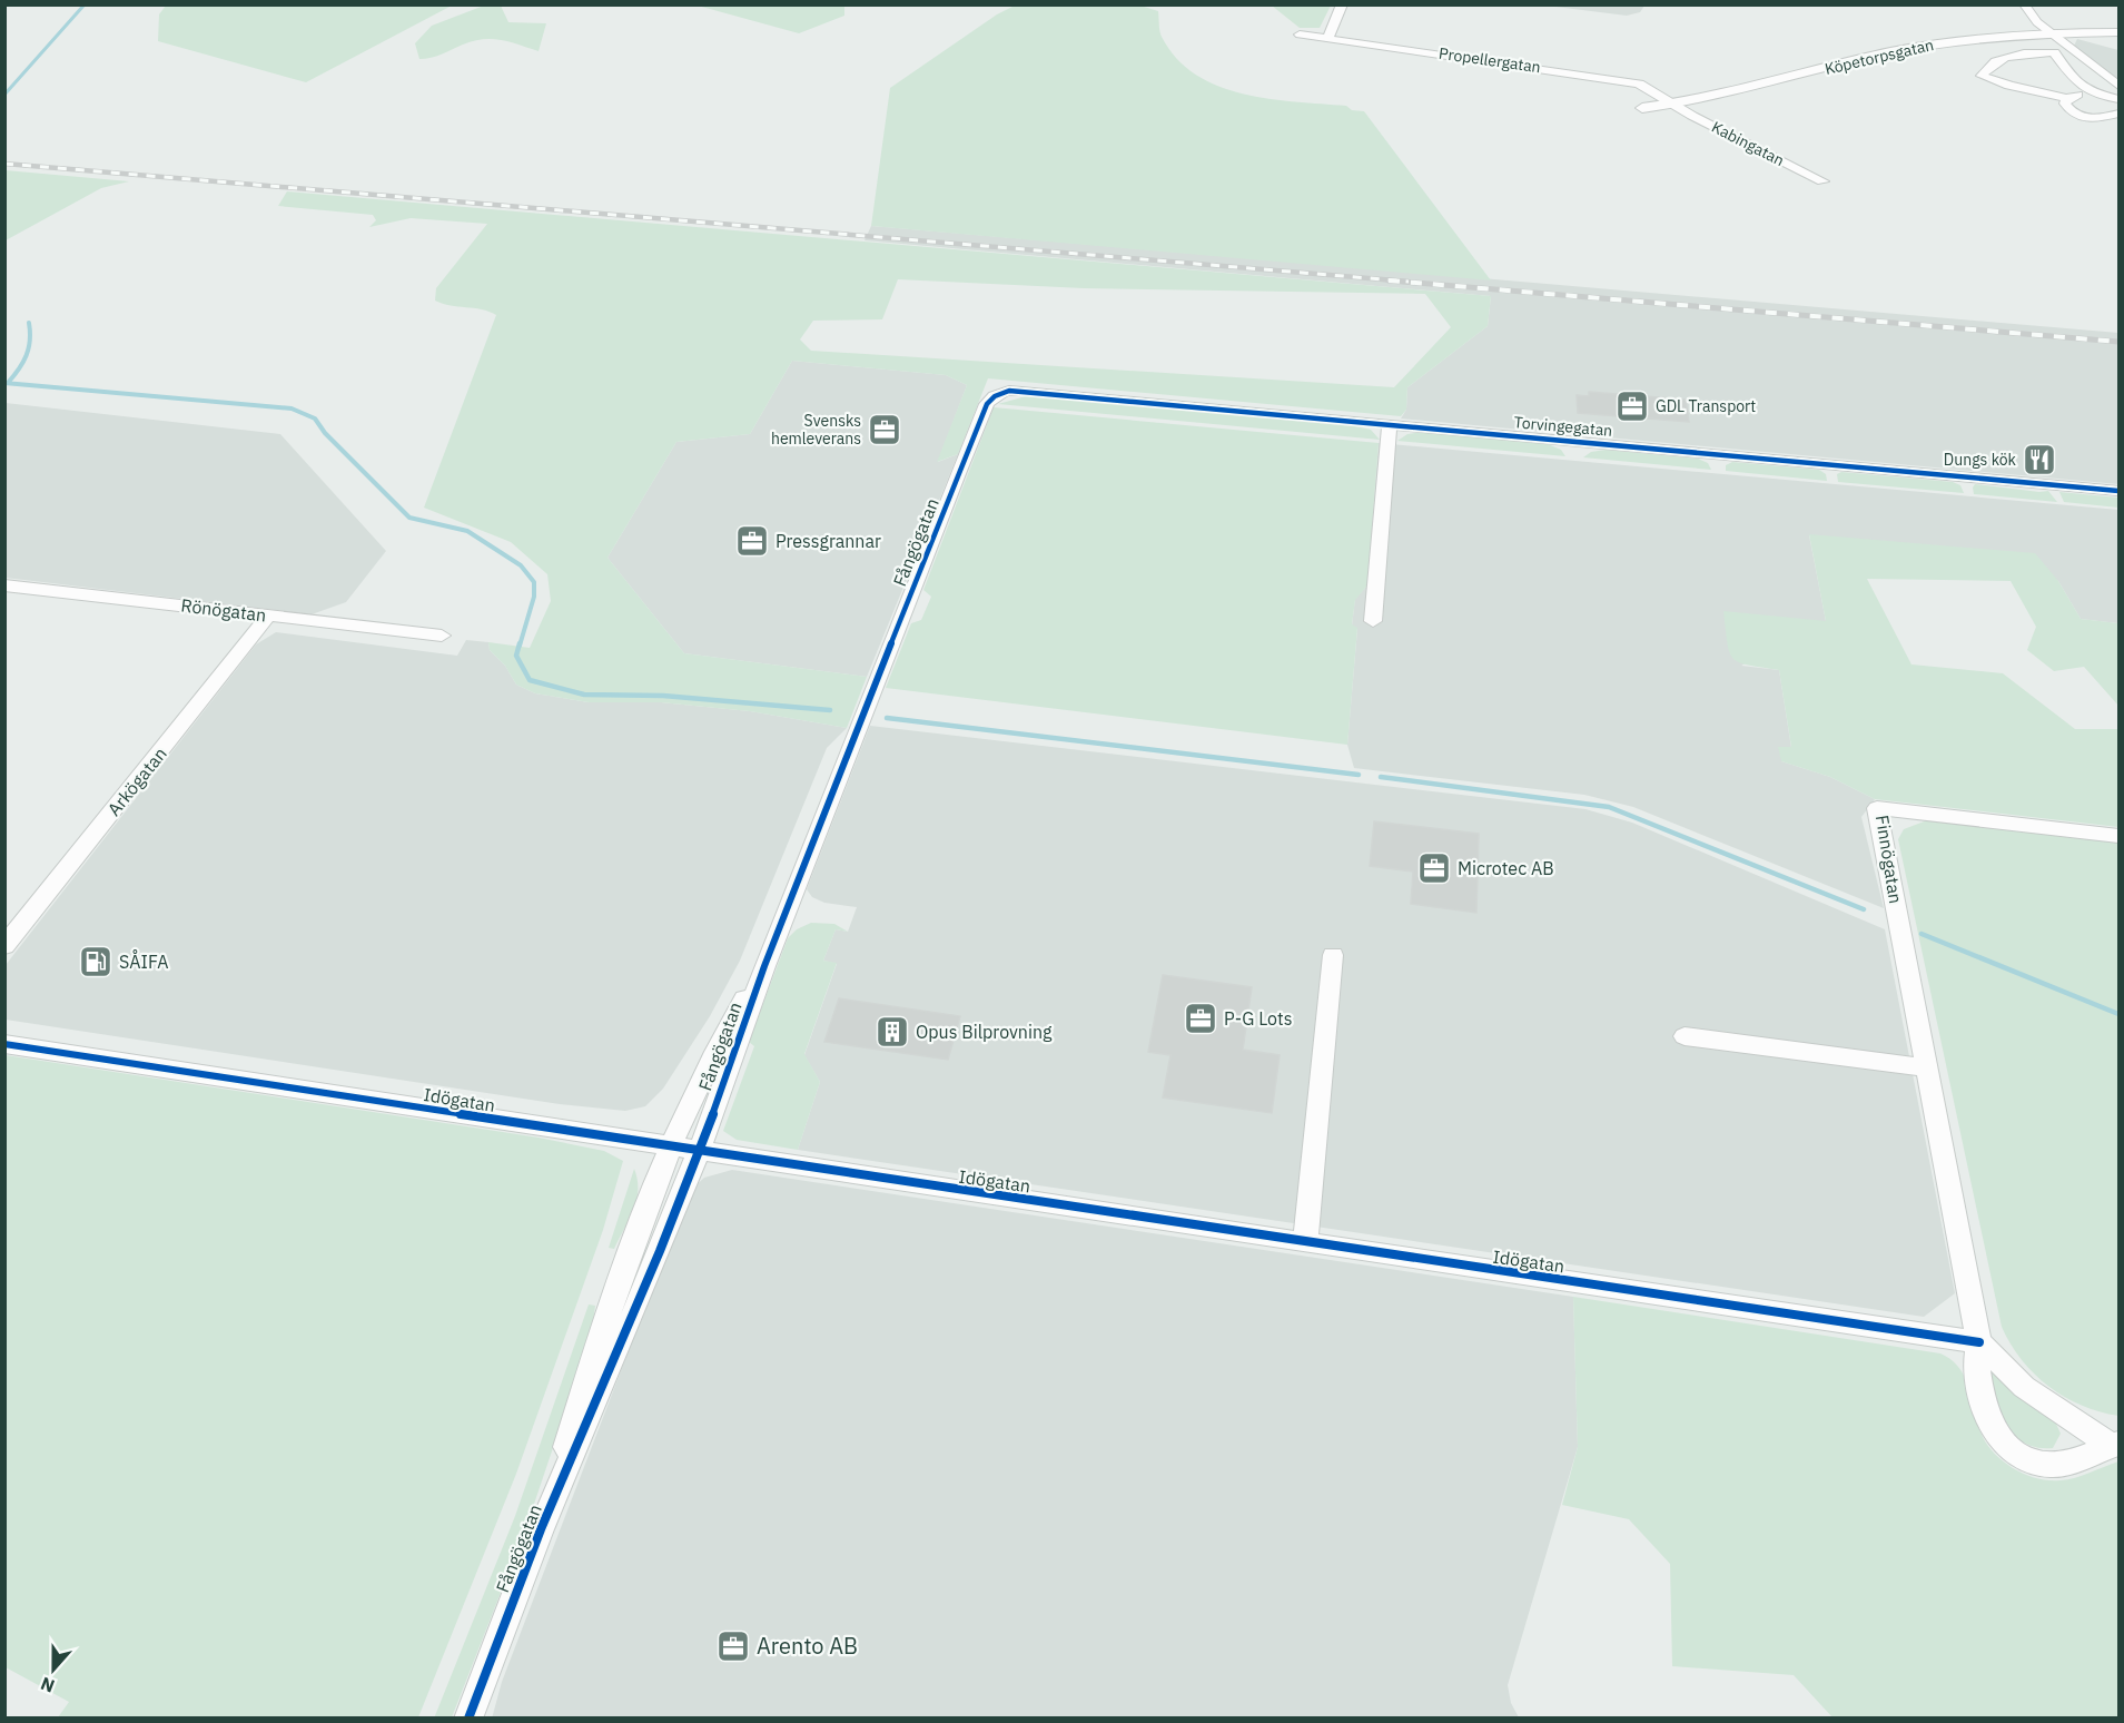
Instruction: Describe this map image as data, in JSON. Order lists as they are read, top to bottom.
{
  "streets": {
    "street": [
      "Köpetorpsgatan",
      "Propellergatan",
      "Kabingatan",
      "Torvingegatan",
      "Fångögatan",
      "Rönögatan",
      "Arkögatan",
      "Finnögatan",
      "Idögatan"
    ]
  },
  "crossings": [
    ["Köpetorpsgatan", "Propellergatan"],
    ["Köpetorpsgatan", "Kabingatan"],
    ["Propellergatan", "Kabingatan"],
    ["Torvingegatan", "Fångögatan"],
    ["Fångögatan", "Idögatan"],
    ["Rönögatan", "Arkögatan"],
    ["Finnögatan", "Idögatan"]
  ],
  "places": {
    "office": [
      "GDL Transport",
      "Svensks hemleverans",
      "Pressgrannar",
      "Microtec AB",
      "P-G Lots",
      "Arento AB"
    ],
    "restaurant": ["Dungs kök"],
    "fuel station": ["SÅIFA"],
    "building": ["Opus Bilprovning"]
  },
  "north": "bottom"
}
